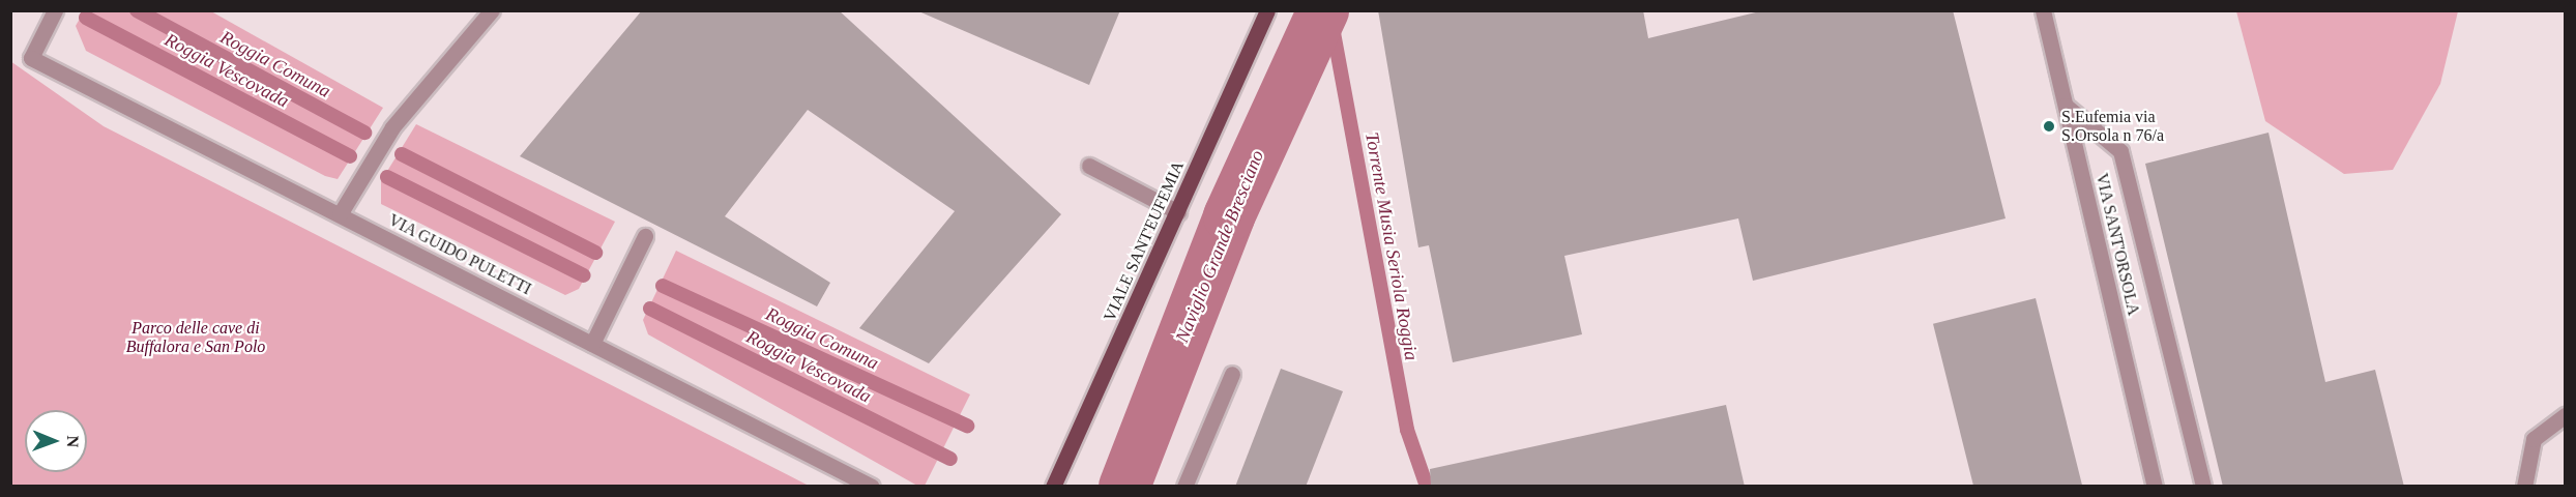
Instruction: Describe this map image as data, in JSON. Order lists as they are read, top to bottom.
{
  "streets": {
    "main road": ["VIALE SANT'EUFEMIA"],
    "street": ["VIA SANT'ORSOLA", "VIA GUIDO PULETTI"]
  },
  "water": [
    "Roggia Comuna",
    "Roggia Vescovada",
    "Naviglio Grande Bresciano",
    "Torrente Musia Seriola Roggia"
  ],
  "parks": ["Parco delle cave di Buffalora e San Polo"],
  "places": ["S.Eufemia via S.Orsola n 76/a"],
  "north": "right"
}
